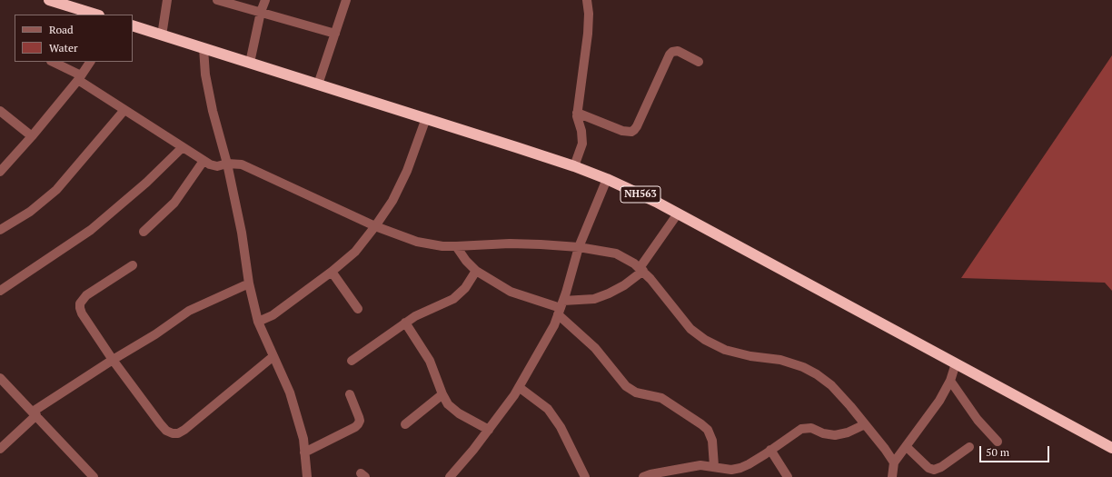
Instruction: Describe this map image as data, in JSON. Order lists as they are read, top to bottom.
{
  "streets": {
    "highway": ["NH563"]
  },
  "legend": ["Road", "Water"],
  "scale_bar": "50 m"
}
